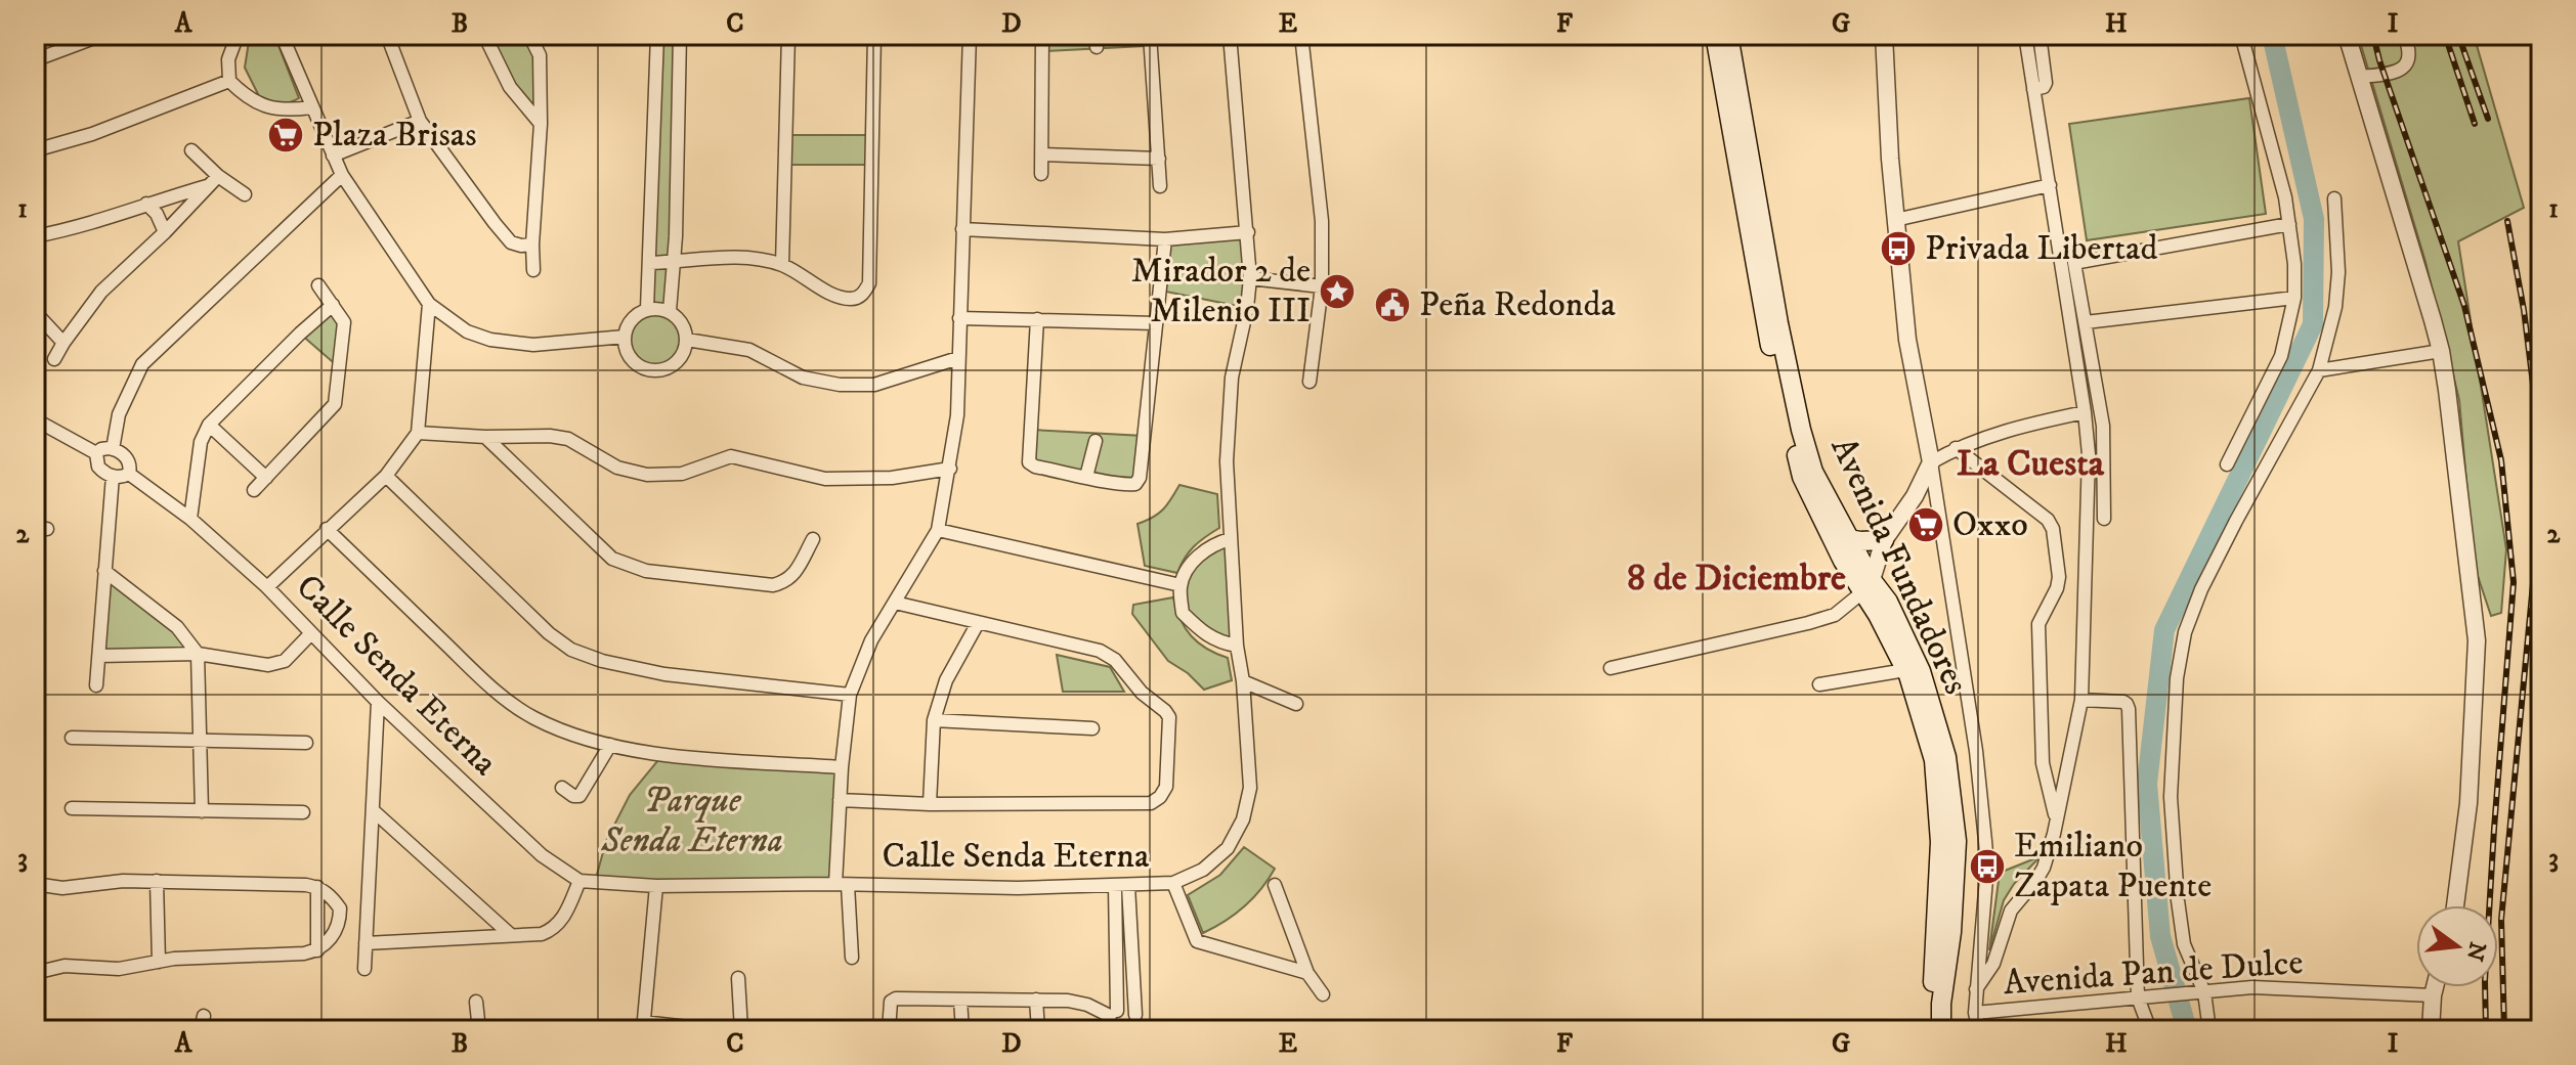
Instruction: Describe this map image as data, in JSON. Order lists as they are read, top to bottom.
{
  "streets": {
    "main road": ["Avenida Fundadores"],
    "street": ["Calle Senda Eterna", "Avenida Pan de Dulce"]
  },
  "districts": ["La Cuesta", "8 de Diciembre"],
  "parks": ["Parque Senda Eterna"],
  "places": {
    "supermarket": ["Plaza Brisas", "Oxxo"],
    "bus stop": ["Privada Libertad", "Emiliano Zapata Puente"],
    "place": ["Mirador 2 de Milenio III"],
    "public building": ["Peña Redonda"]
  },
  "north": "right",
  "grid": {
    "columns": [
      "A",
      "B",
      "C",
      "D",
      "E",
      "F",
      "G",
      "H",
      "I"
    ],
    "rows": ["1", "2", "3"]
  }
}
